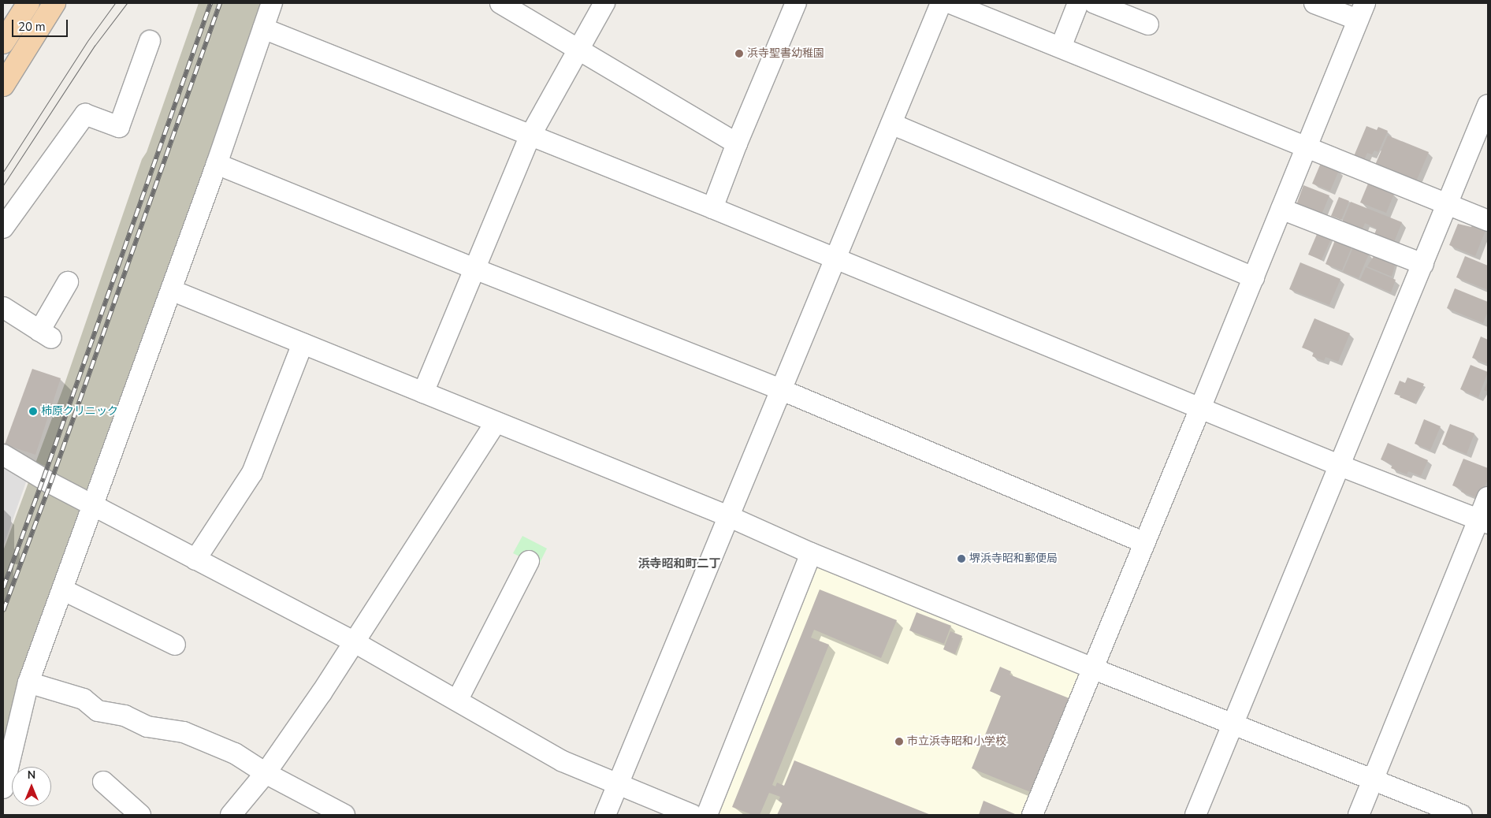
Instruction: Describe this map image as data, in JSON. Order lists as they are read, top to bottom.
{
  "districts": ["浜寺昭和町二丁"],
  "places": [
    "浜寺聖書幼稚園",
    "柿原クリニック",
    "堺浜寺昭和郵便局",
    "市立浜寺昭和小学校"
  ],
  "scale_bar": "20 m",
  "north": "top"
}
